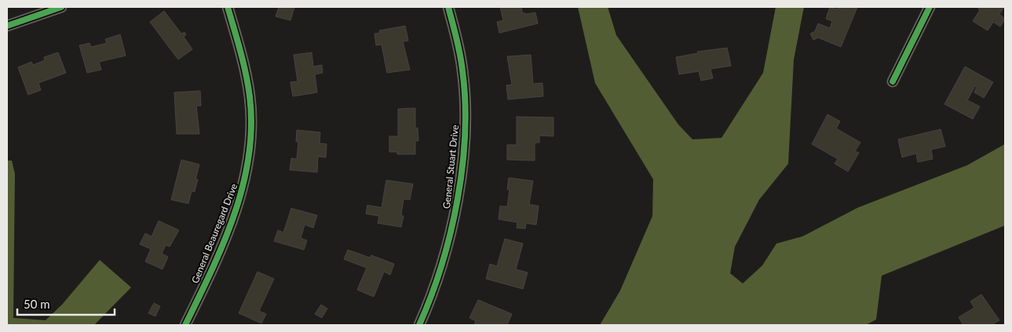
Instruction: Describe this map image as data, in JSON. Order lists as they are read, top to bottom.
{
  "streets": {
    "street": ["General Stuart Drive", "General Beauregard Drive"]
  },
  "scale_bar": "50 m"
}
